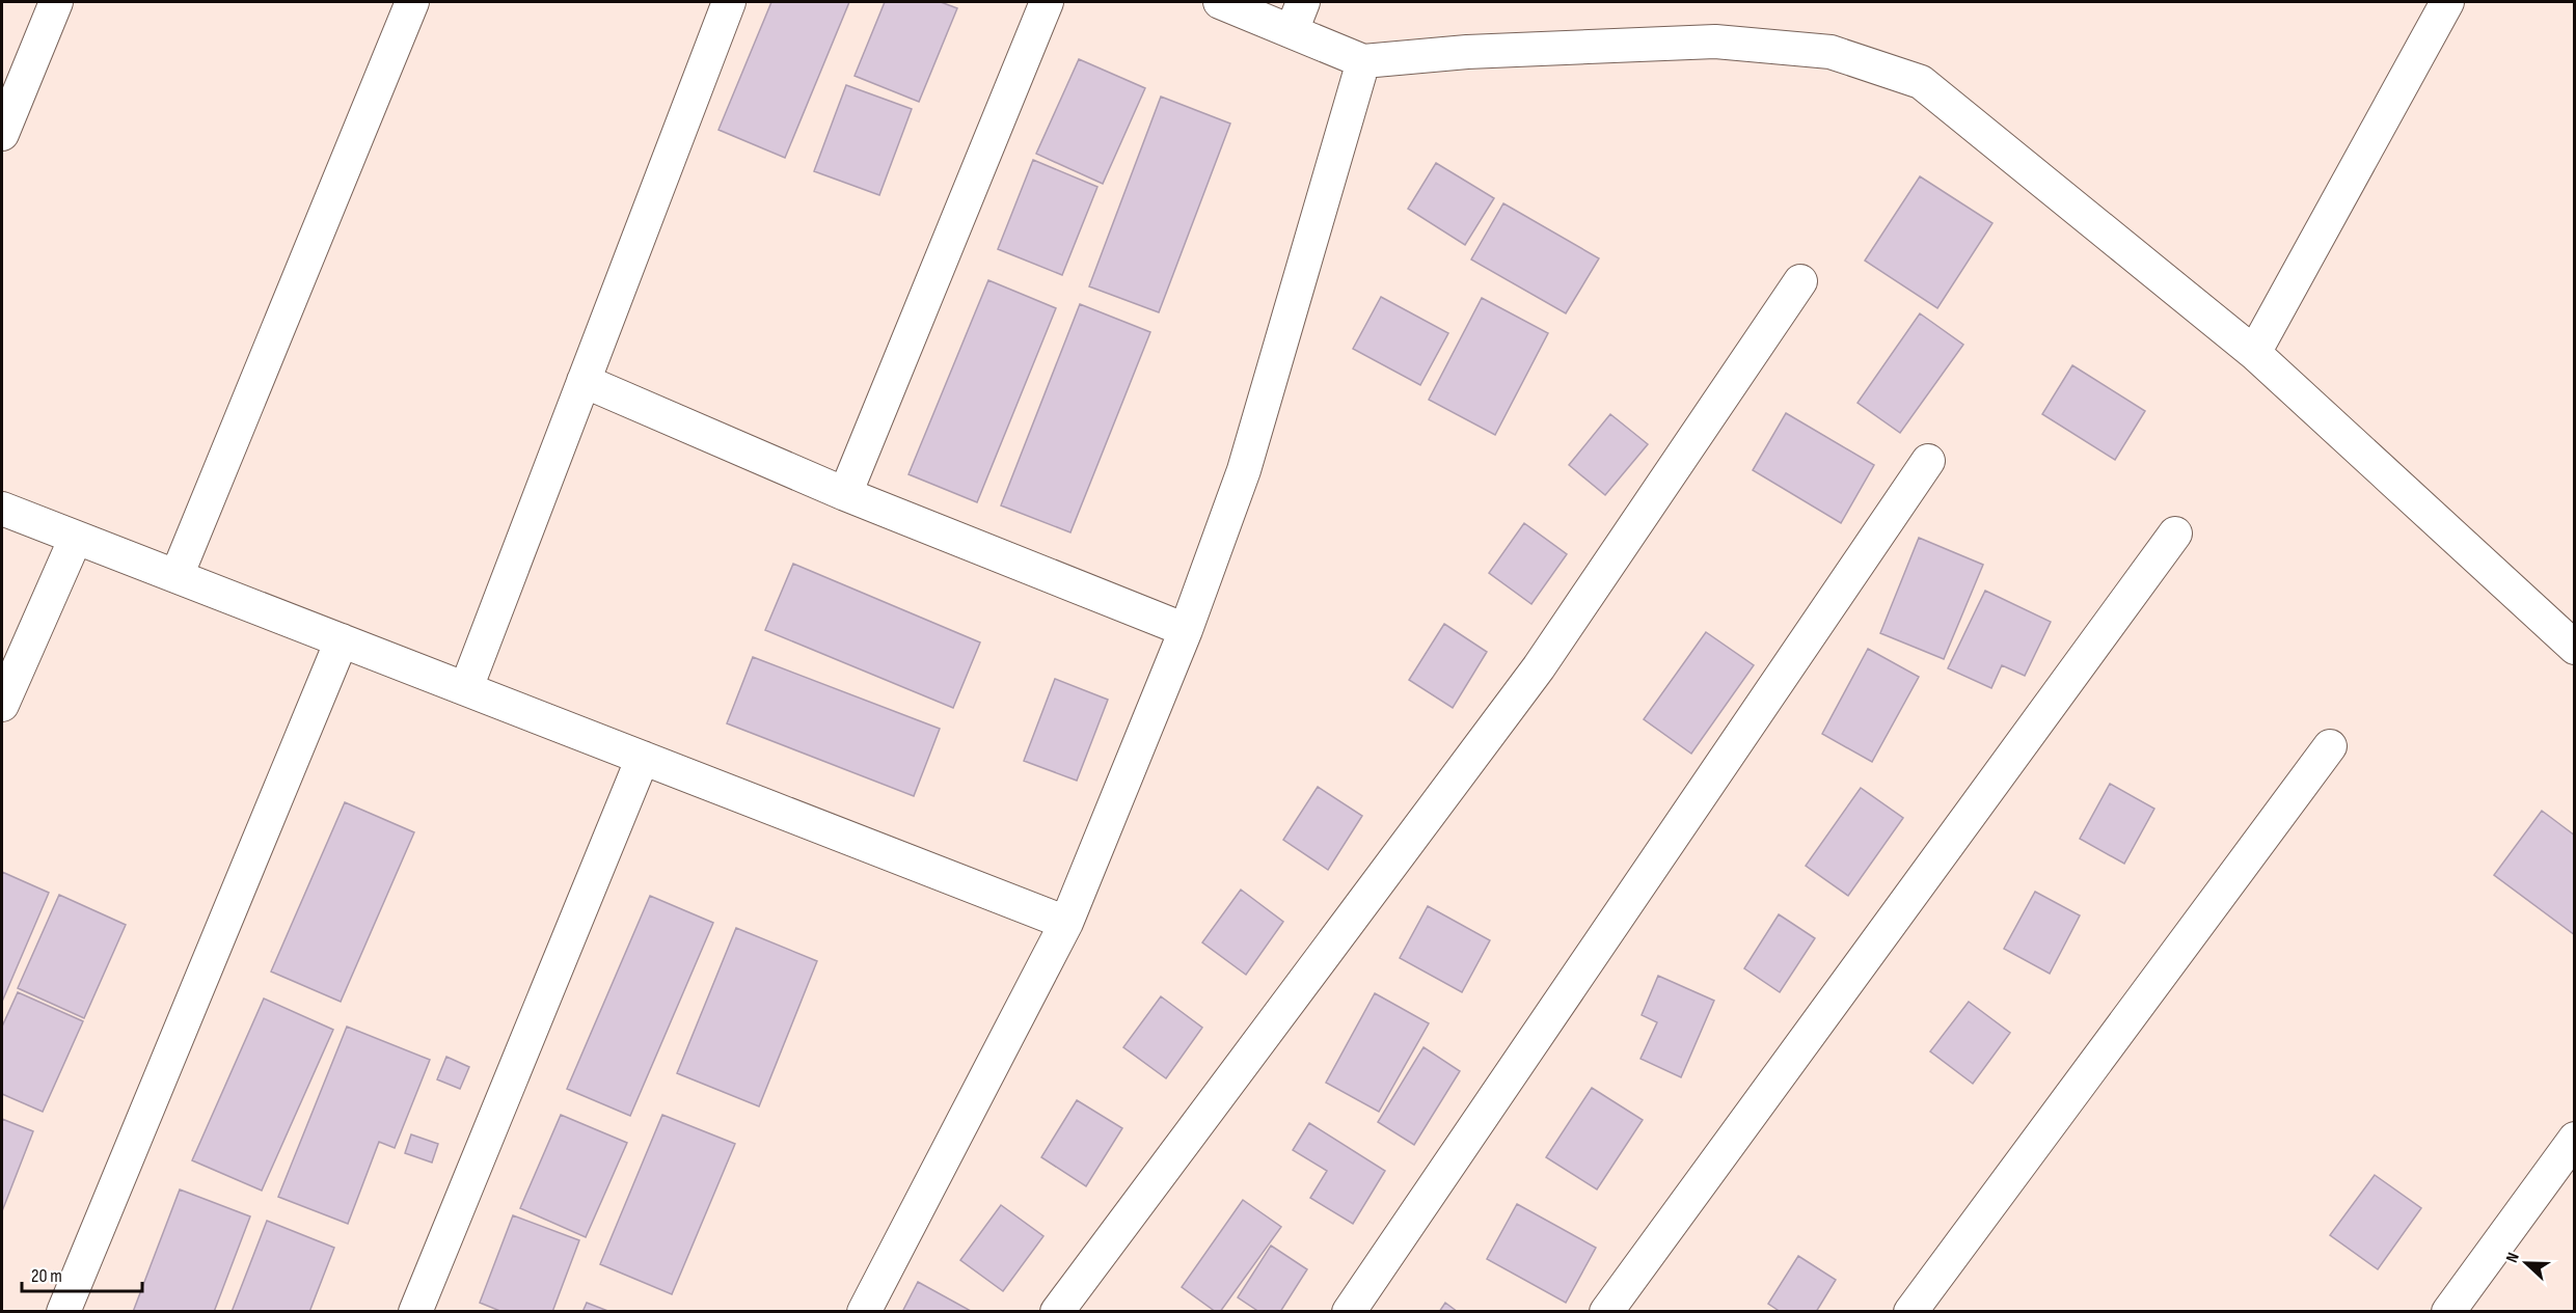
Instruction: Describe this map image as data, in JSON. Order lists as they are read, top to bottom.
{
  "scale_bar": "20 m",
  "north": "left"
}
